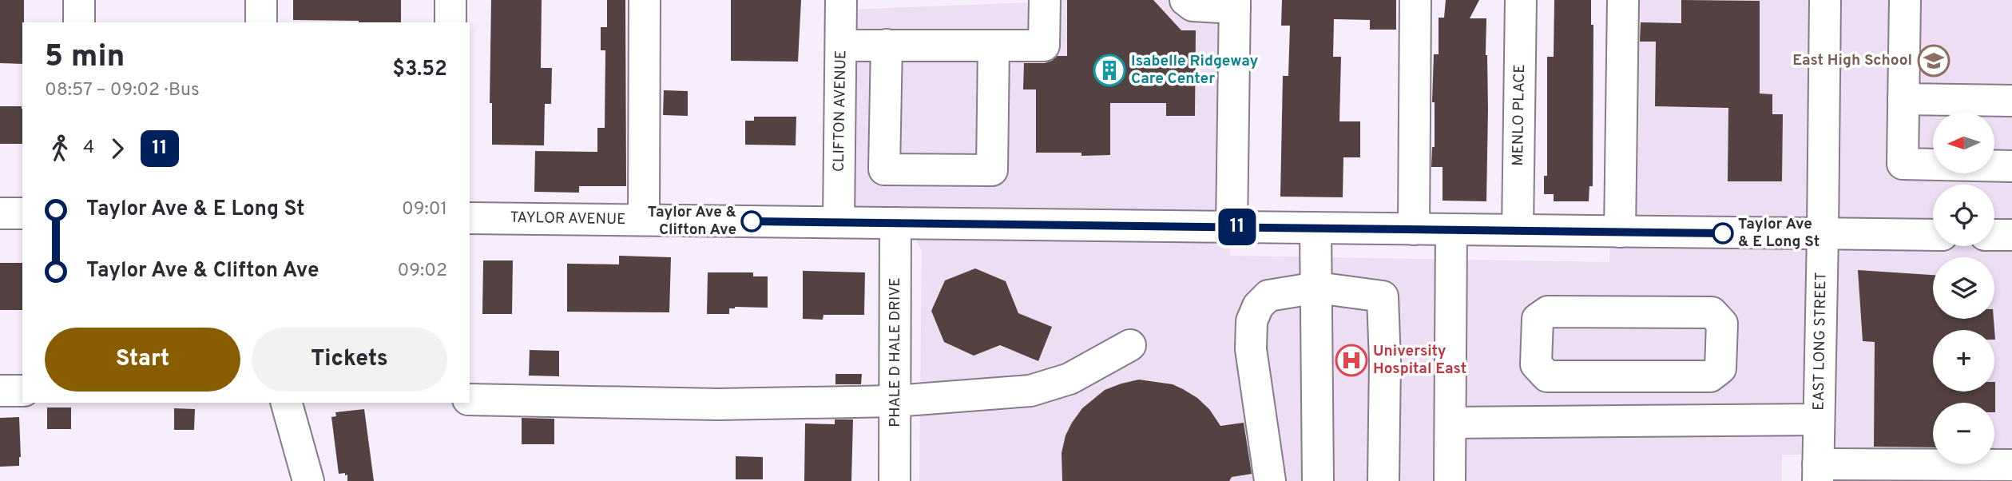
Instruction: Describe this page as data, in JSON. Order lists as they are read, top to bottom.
{
  "streets": {
    "street": [
      "CLIFTON AVENUE",
      "MENLO PLACE",
      "TAYLOR AVENUE",
      "EAST LONG STREET",
      "PHALE D HALE DRIVE"
    ]
  },
  "crossings": [
    ["CLIFTON AVENUE", "TAYLOR AVENUE"],
    ["MENLO PLACE", "TAYLOR AVENUE"],
    ["TAYLOR AVENUE", "EAST LONG STREET"],
    ["TAYLOR AVENUE", "PHALE D HALE DRIVE"]
  ],
  "places": {
    "school or university": ["East High School"],
    "building": ["Isabelle Ridgeway Care Center"],
    "other": ["Taylor Ave & Clifton Ave", "Taylor Ave & E Long St"],
    "hospital": ["University Hospital East"]
  },
  "lines": ["bus line 11"],
  "north": "left",
  "page": {
    "on_map": "11",
    "heading": ["5 min", "08:57 – 09:02 · Bus", "$3.52"],
    "map_buttons": ["+", "−"],
    "legs": ["4", "11"],
    "list": [
      {
        "name": "Taylor Ave & E Long St",
        "value": "09:01"
      },
      {
        "name": "Taylor Ave & Clifton Ave",
        "value": "09:02"
      }
    ],
    "buttons": ["Start", "Tickets"]
  }
}
